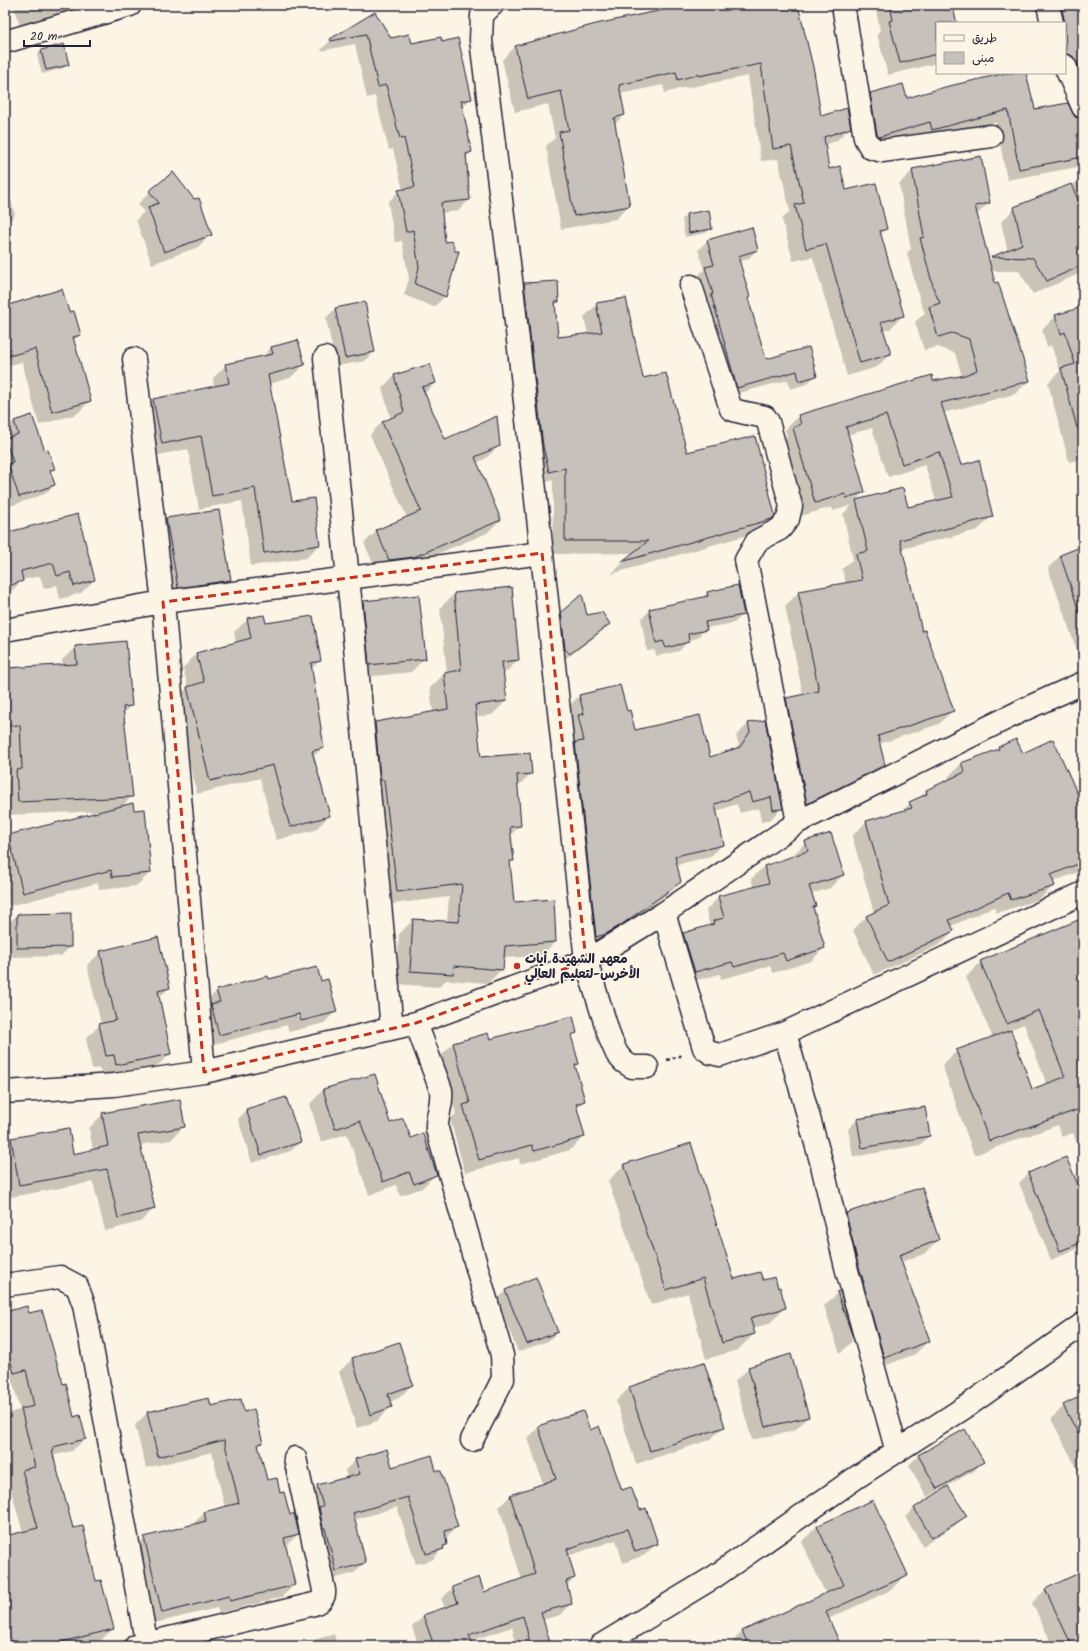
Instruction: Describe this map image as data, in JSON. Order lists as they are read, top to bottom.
{
  "places": ["معهد الشهيدة أيات الأخرس-لتعليم العالي"],
  "legend": ["طريق", "مبنى"],
  "scale_bar": "20 m"
}
